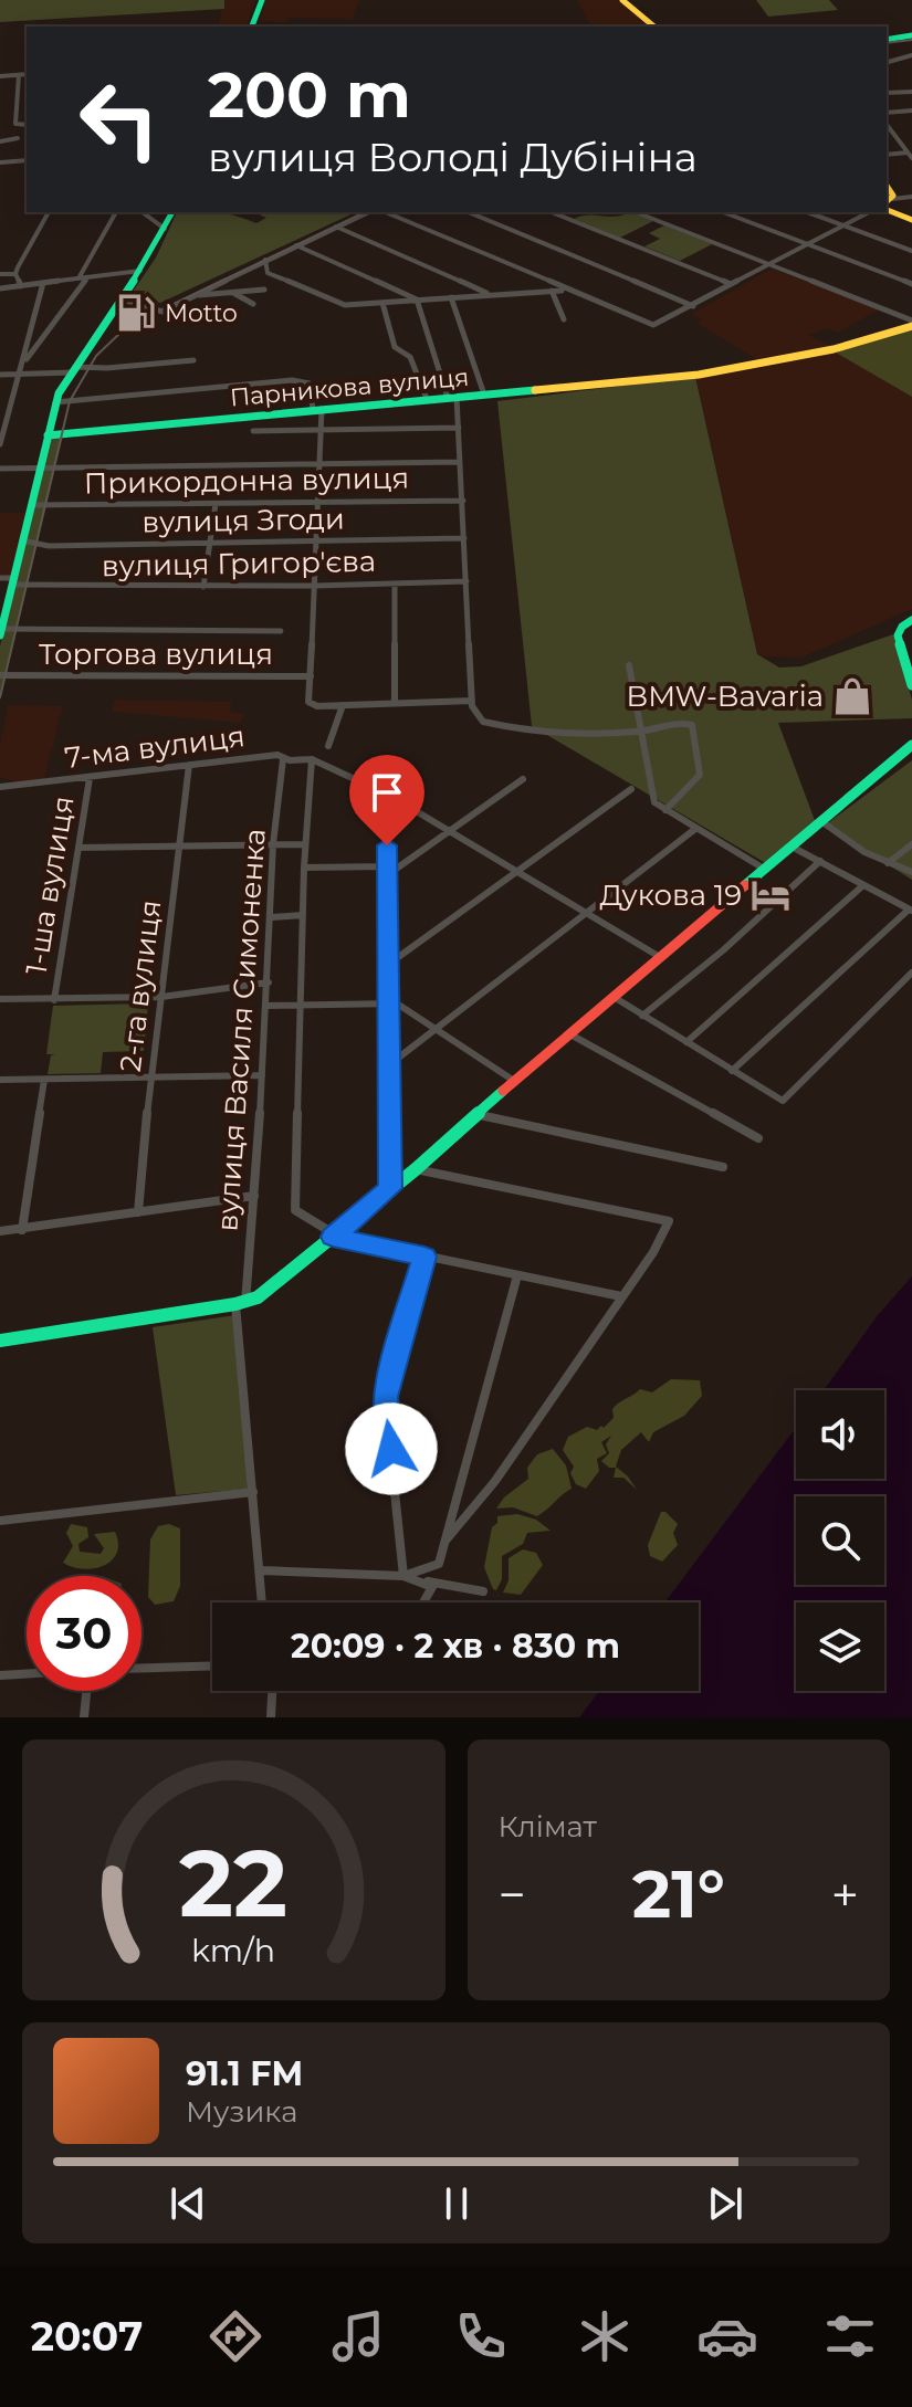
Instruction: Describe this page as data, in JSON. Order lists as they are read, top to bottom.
{
  "streets": {
    "street": [
      "Парникова вулиця",
      "Прикордонна вулиця",
      "вулиця Згоди",
      "вулиця Григор'єва",
      "Торгова вулиця",
      "7-ма вулиця",
      "1-ша вулиця",
      "2-га вулиця",
      "вулиця Василя Симоненка"
    ]
  },
  "crossings": [
    ["7-ма вулиця", "1-ша вулиця"],
    ["7-ма вулиця", "2-га вулиця"],
    ["7-ма вулиця", "вулиця Василя Симоненка"]
  ],
  "places": {
    "fuel station": ["Motto"],
    "shop": ["BMW-Bavaria"],
    "hotel": ["Дукова 19"]
  },
  "page": {
    "turn": ["200 m", "вулиця Володі Дубініна"],
    "limit": "30",
    "trip": "20:09 · 2 хв · 830 m",
    "tile": "Клімат",
    "heat": ["−", "21°", "+"],
    "song": ["91.1 FM", "Музика"],
    "tabs": "20:07",
    "gauge": ["22", "km/h"]
  }
}
